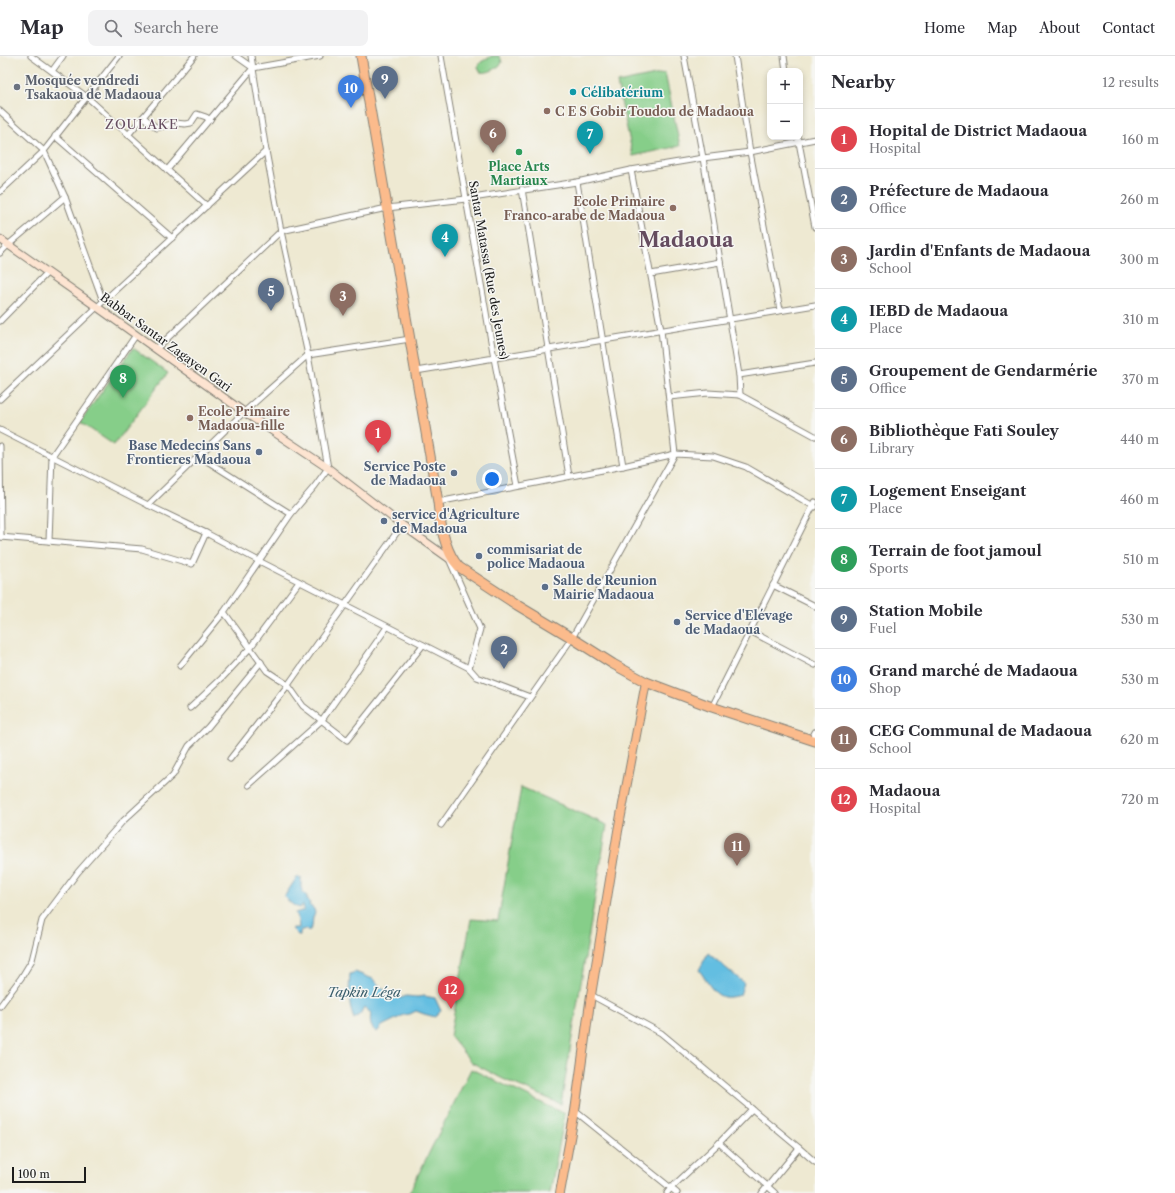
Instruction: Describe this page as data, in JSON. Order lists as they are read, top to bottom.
{
  "streets": {
    "street": ["Santar Matassa (Rue des Jeunes)", "Babbar Santar Zagayen Gari"]
  },
  "districts": ["ZOULAKE", "Madaoua"],
  "water": ["Tapkin Léga"],
  "places": [
    "Mosquée vendredi Tsakaoua de Madaoua",
    "Célibatérium",
    "C E S Gobir Toudou de Madaoua",
    "Place Arts Martiaux",
    "Ecole Primaire Franco-arabe de Madaoua",
    "Ecole Primaire Madaoua-fille",
    "Base Medecins Sans Frontieres Madaoua",
    "Service Poste de Madaoua",
    "service d'Agriculture de Madaoua",
    "commisariat de police Madaoua",
    "Salle de Reunion Mairie Madaoua",
    "Service d'Elévage de Madaoua"
  ],
  "scale_bar": "100 m",
  "page": {
    "header": "Map",
    "search": "Search here",
    "nav": [
      "Home",
      "Map",
      "About",
      "Contact"
    ],
    "heading": ["Nearby", "12 results"],
    "pins": [
      "9",
      "10",
      "6",
      "7",
      "4",
      "5",
      "3",
      "8",
      "1",
      "2",
      "11",
      "12"
    ],
    "map_buttons": ["+", "−"],
    "list": [
      {
        "mark": "1",
        "name": "Hopital de District Madaoua",
        "note": "Hospital",
        "value": "160 m"
      },
      {
        "mark": "2",
        "name": "Préfecture de Madaoua",
        "note": "Office",
        "value": "260 m"
      },
      {
        "mark": "3",
        "name": "Jardin d'Enfants de Madaoua",
        "note": "School",
        "value": "300 m"
      },
      {
        "mark": "4",
        "name": "IEBD de Madaoua",
        "note": "Place",
        "value": "310 m"
      },
      {
        "mark": "5",
        "name": "Groupement de Gendarmérie",
        "note": "Office",
        "value": "370 m"
      },
      {
        "mark": "6",
        "name": "Bibliothèque Fati Souley",
        "note": "Library",
        "value": "440 m"
      },
      {
        "mark": "7",
        "name": "Logement Enseigant",
        "note": "Place",
        "value": "460 m"
      },
      {
        "mark": "8",
        "name": "Terrain de foot jamoul",
        "note": "Sports",
        "value": "510 m"
      },
      {
        "mark": "9",
        "name": "Station Mobile",
        "note": "Fuel",
        "value": "530 m"
      },
      {
        "mark": "10",
        "name": "Grand marché de Madaoua",
        "note": "Shop",
        "value": "530 m"
      },
      {
        "mark": "11",
        "name": "CEG Communal de Madaoua",
        "note": "School",
        "value": "620 m"
      },
      {
        "mark": "12",
        "name": "Madaoua",
        "note": "Hospital",
        "value": "720 m"
      }
    ],
    "scale": "100 m"
  }
}
